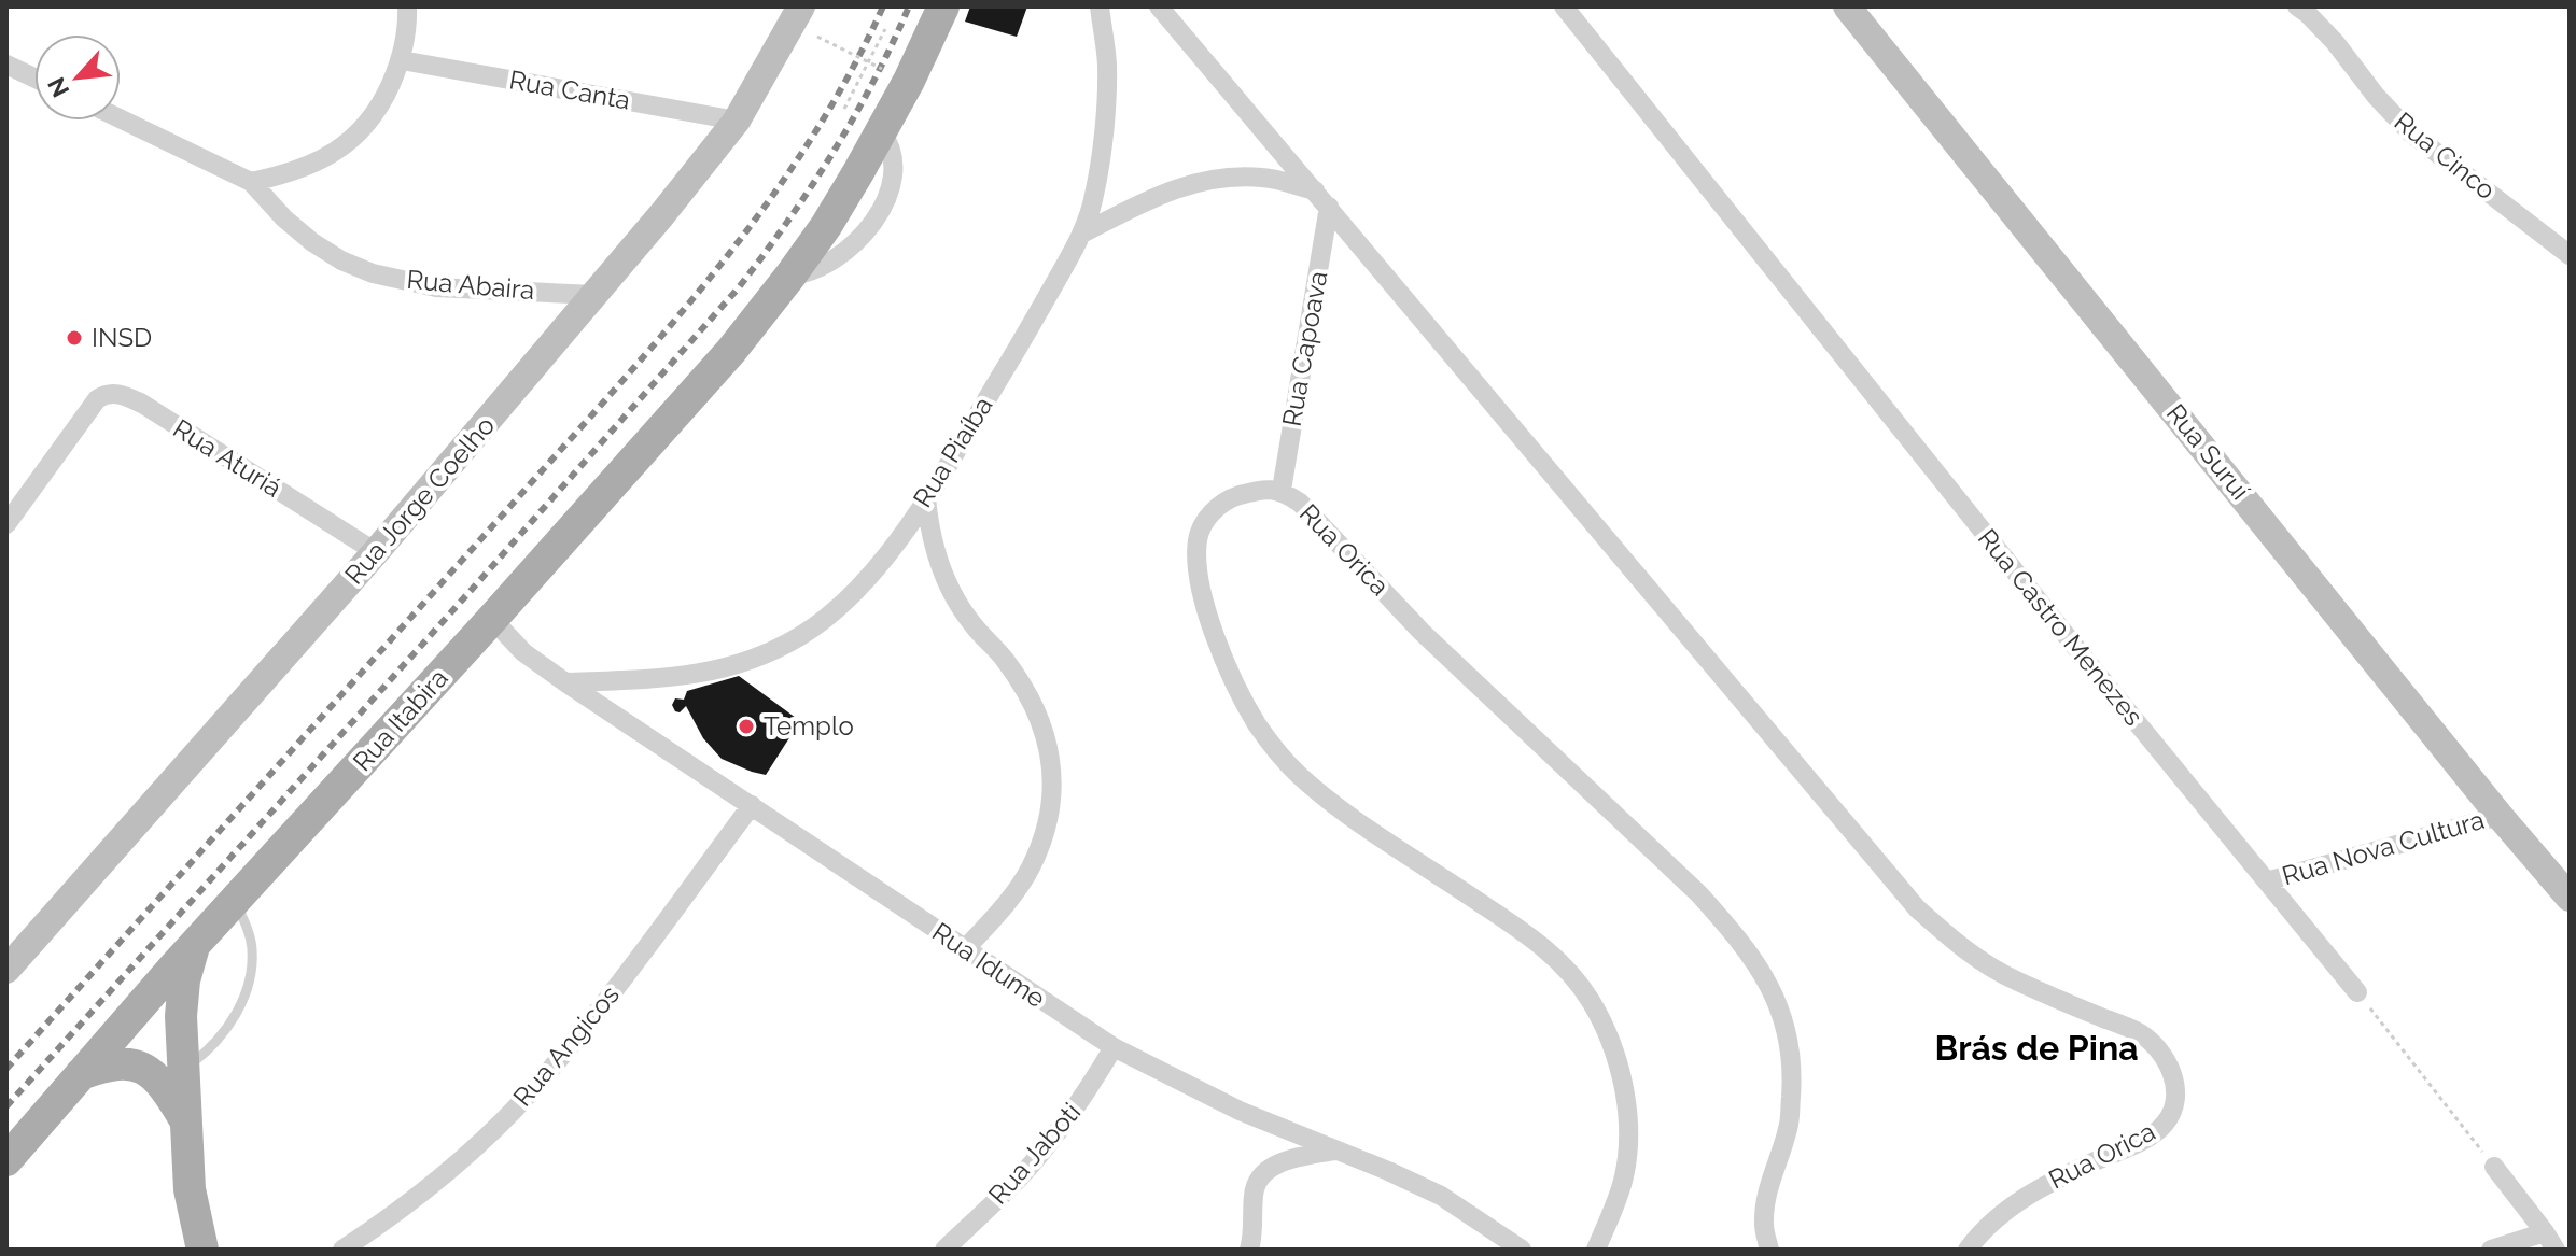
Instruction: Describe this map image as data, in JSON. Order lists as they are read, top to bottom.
{
  "streets": {
    "main road": ["Rua Itabira"],
    "street": [
      "Rua Canta",
      "Rua Cinco",
      "Rua Abaira",
      "Rua Capoava",
      "Rua Piaíba",
      "Rua Suruí",
      "Rua Aturiá",
      "Rua Jorge Coelho",
      "Rua Orica",
      "Rua Castro Menezes",
      "Rua Nova Cultura",
      "Rua Idume",
      "Rua Angicos",
      "Rua Jaboti"
    ]
  },
  "crossings": [
    ["Rua Canta", "Rua Jorge Coelho"],
    ["Rua Abaira", "Rua Jorge Coelho"],
    ["Rua Capoava", "Rua Orica"],
    ["Rua Piaíba", "Rua Idume"],
    ["Rua Suruí", "Rua Nova Cultura"],
    ["Rua Aturiá", "Rua Jorge Coelho"],
    ["Rua Castro Menezes", "Rua Nova Cultura"],
    ["Rua Itabira", "Rua Idume"],
    ["Rua Idume", "Rua Angicos"],
    ["Rua Idume", "Rua Jaboti"]
  ],
  "districts": ["Brás de Pina"],
  "places": ["INSD", "Templo"],
  "north": "bottom left"
}
